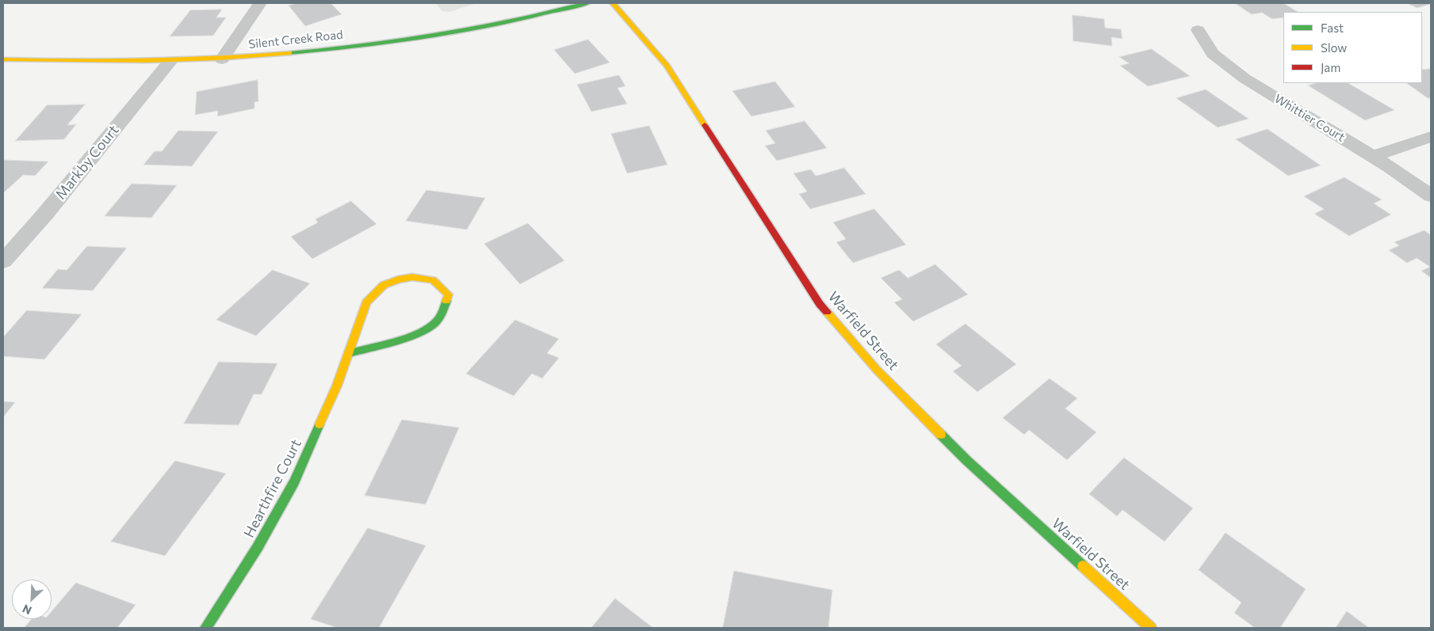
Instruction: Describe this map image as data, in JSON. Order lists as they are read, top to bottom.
{
  "streets": {
    "street": [
      "Silent Creek Road",
      "Whittier Court",
      "Markby Court",
      "Warfield Street",
      "Hearthfire Court"
    ]
  },
  "crossings": [
    ["Silent Creek Road", "Markby Court"]
  ],
  "legend": ["Fast", "Slow", "Jam"],
  "north": "bottom left"
}
